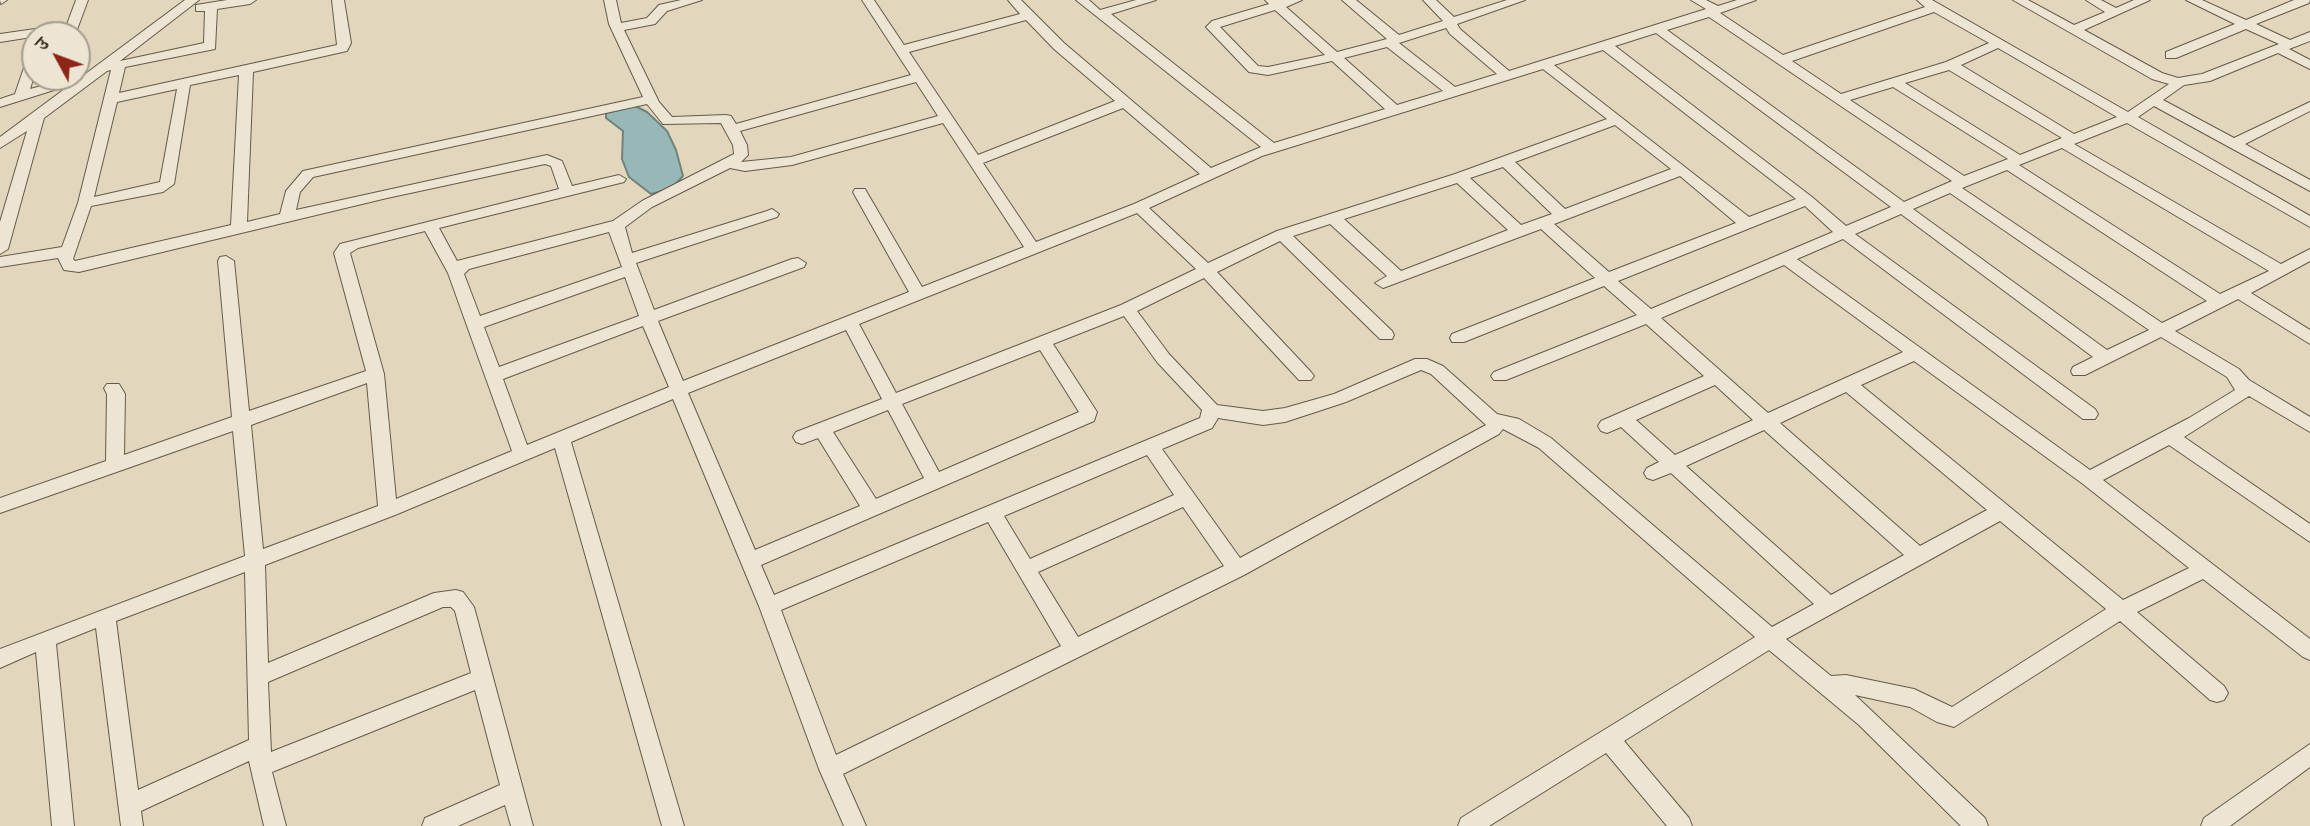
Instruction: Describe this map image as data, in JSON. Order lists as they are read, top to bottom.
{
  "north": "top left"
}
